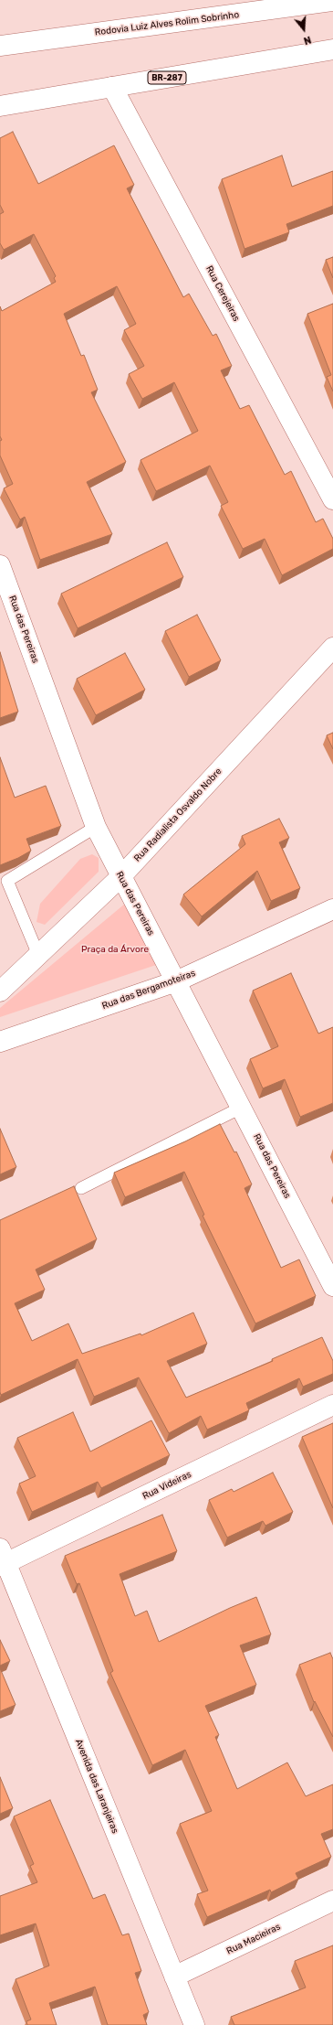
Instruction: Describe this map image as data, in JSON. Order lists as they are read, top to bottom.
{
  "streets": {
    "main road": [
      "Rodovia Luiz Alves Rolim Sobrinho",
      "BR-287",
      "Rua Cerejeiras",
      "Rua das Pereiras",
      "Rua Radialista Osvaldo Nobre",
      "Rua das Bergamoteiras",
      "Rua Videiras",
      "Avenida das Laranjeiras",
      "Rua Macieiras"
    ]
  },
  "crossings": [
    ["BR-287", "Rua Cerejeiras"],
    ["Rua das Pereiras", "Rua Radialista Osvaldo Nobre"],
    ["Rua das Pereiras", "Rua das Bergamoteiras"],
    ["Rua Videiras", "Avenida das Laranjeiras"],
    ["Avenida das Laranjeiras", "Rua Macieiras"]
  ],
  "parks": ["Praça da Árvore"],
  "north": "bottom"
}
